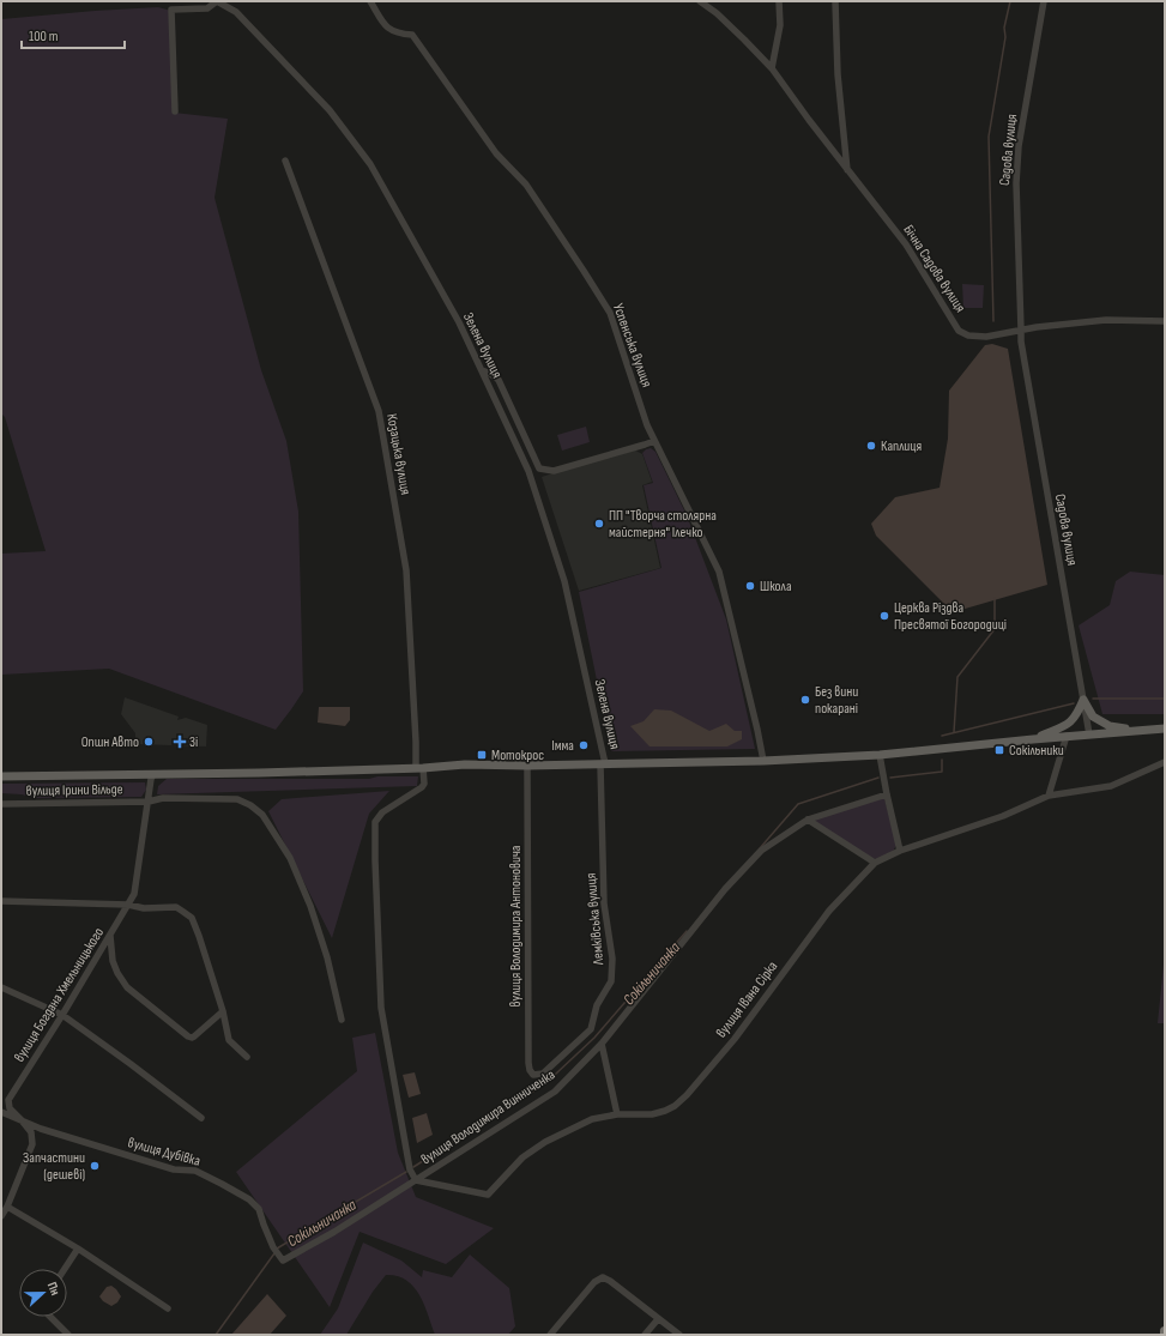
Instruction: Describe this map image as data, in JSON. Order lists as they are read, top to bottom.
{
  "streets": {
    "street": [
      "Садова вулиця",
      "Бічна Садова вулиця",
      "Зелена вулиця",
      "Успенська вулиця",
      "Козацька вулиця",
      "вулиця Ірини Вільде",
      "Лемківська вулиця",
      "вулиця Володимира Антоновича",
      "вулиця Богдана Хмельницького",
      "вулиця Івана Сірка",
      "вулиця Володимира Винниченка",
      "вулиця Дубівка"
    ]
  },
  "crossings": [
    ["Садова вулиця", "Бічна Садова вулиця"],
    ["Зелена вулиця", "Лемківська вулиця"],
    ["Козацька вулиця", "вулиця Володимира Винниченка"],
    ["вулиця Ірини Вільде", "вулиця Богдана Хмельницького"],
    ["Лемківська вулиця", "вулиця Володимира Антоновича"],
    ["вулиця Богдана Хмельницького", "вулиця Дубівка"],
    ["вулиця Івана Сірка", "вулиця Володимира Винниченка"],
    ["вулиця Володимира Винниченка", "вулиця Дубівка"]
  ],
  "water": ["Сокільничанка"],
  "places": {
    "other": [
      "Каплиця",
      "ПП \"Творча столярна майстерня\" Ілечко",
      "Школа",
      "Церква Різдва Пресвятої Богородиці",
      "Без вини покарані",
      "Опшн Авто",
      "Імма",
      "Запчастини (дешеві)"
    ],
    "health": ["3і"],
    "transit": ["Сокільники", "Мотокрос"]
  },
  "scale_bar": "100 m",
  "north": "right"
}
